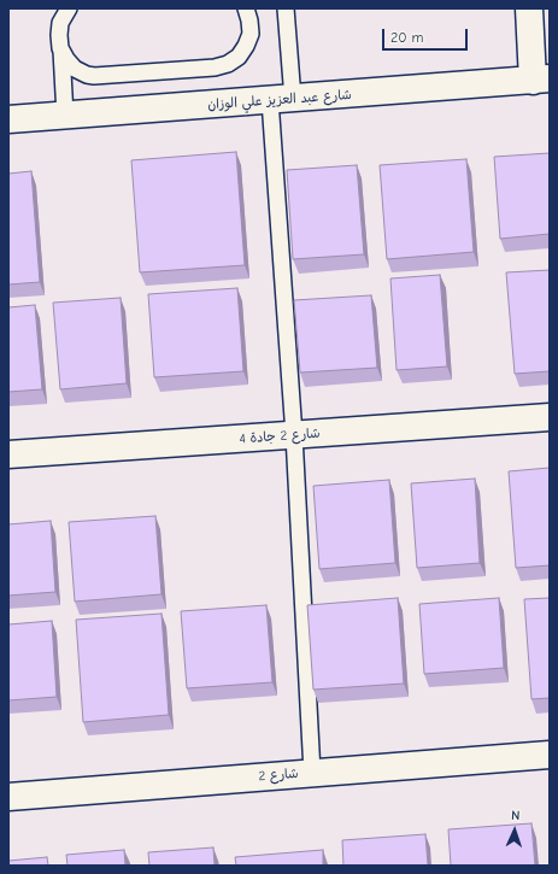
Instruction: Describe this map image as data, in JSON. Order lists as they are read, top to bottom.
{
  "streets": {
    "street": ["شارع عبد العزيز علي الوزان", "شارع 2 جادة 4", "شارع 2"]
  },
  "scale_bar": "20 m",
  "north": "top"
}
